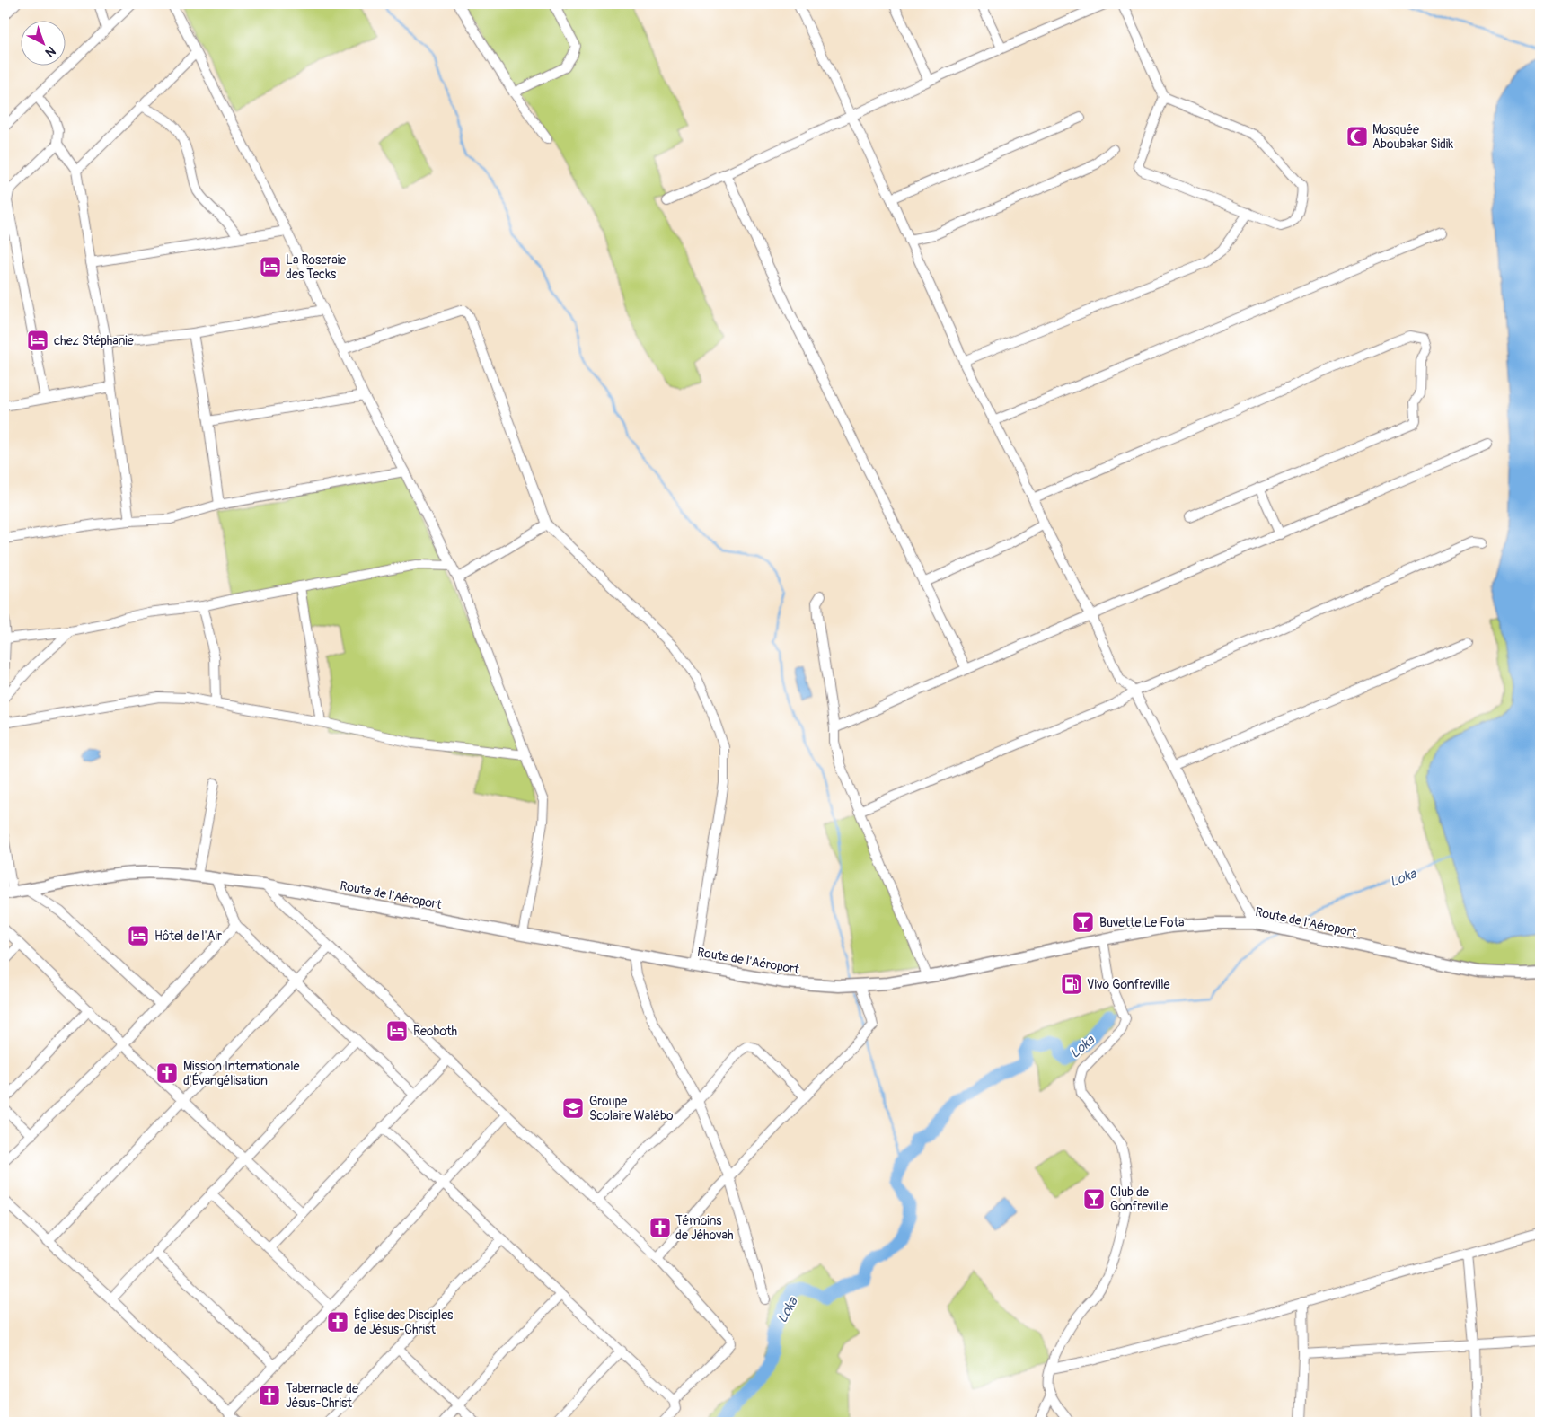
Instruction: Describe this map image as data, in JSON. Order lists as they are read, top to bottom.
{
  "streets": {
    "main road": ["Route de l'Aéroport"]
  },
  "water": ["Loka"],
  "places": {
    "mosque": ["Mosquée Aboubakar Sidik"],
    "hotel": [
      "La Roseraie des Tecks",
      "chez Stéphanie",
      "Hôtel de l'Air",
      "Reoboth"
    ],
    "bar": ["Buvette Le Fota", "Club de Gonfreville"],
    "fuel station": ["Vivo Gonfreville"],
    "church": [
      "Mission Internationale d'Évangélisation",
      "Témoins de Jéhovah",
      "Église des Disciples de Jésus-Christ",
      "Tabernacle de Jésus-Christ"
    ],
    "school or university": ["Groupe Scolaire Walêbo"]
  },
  "north": "bottom right"
}
